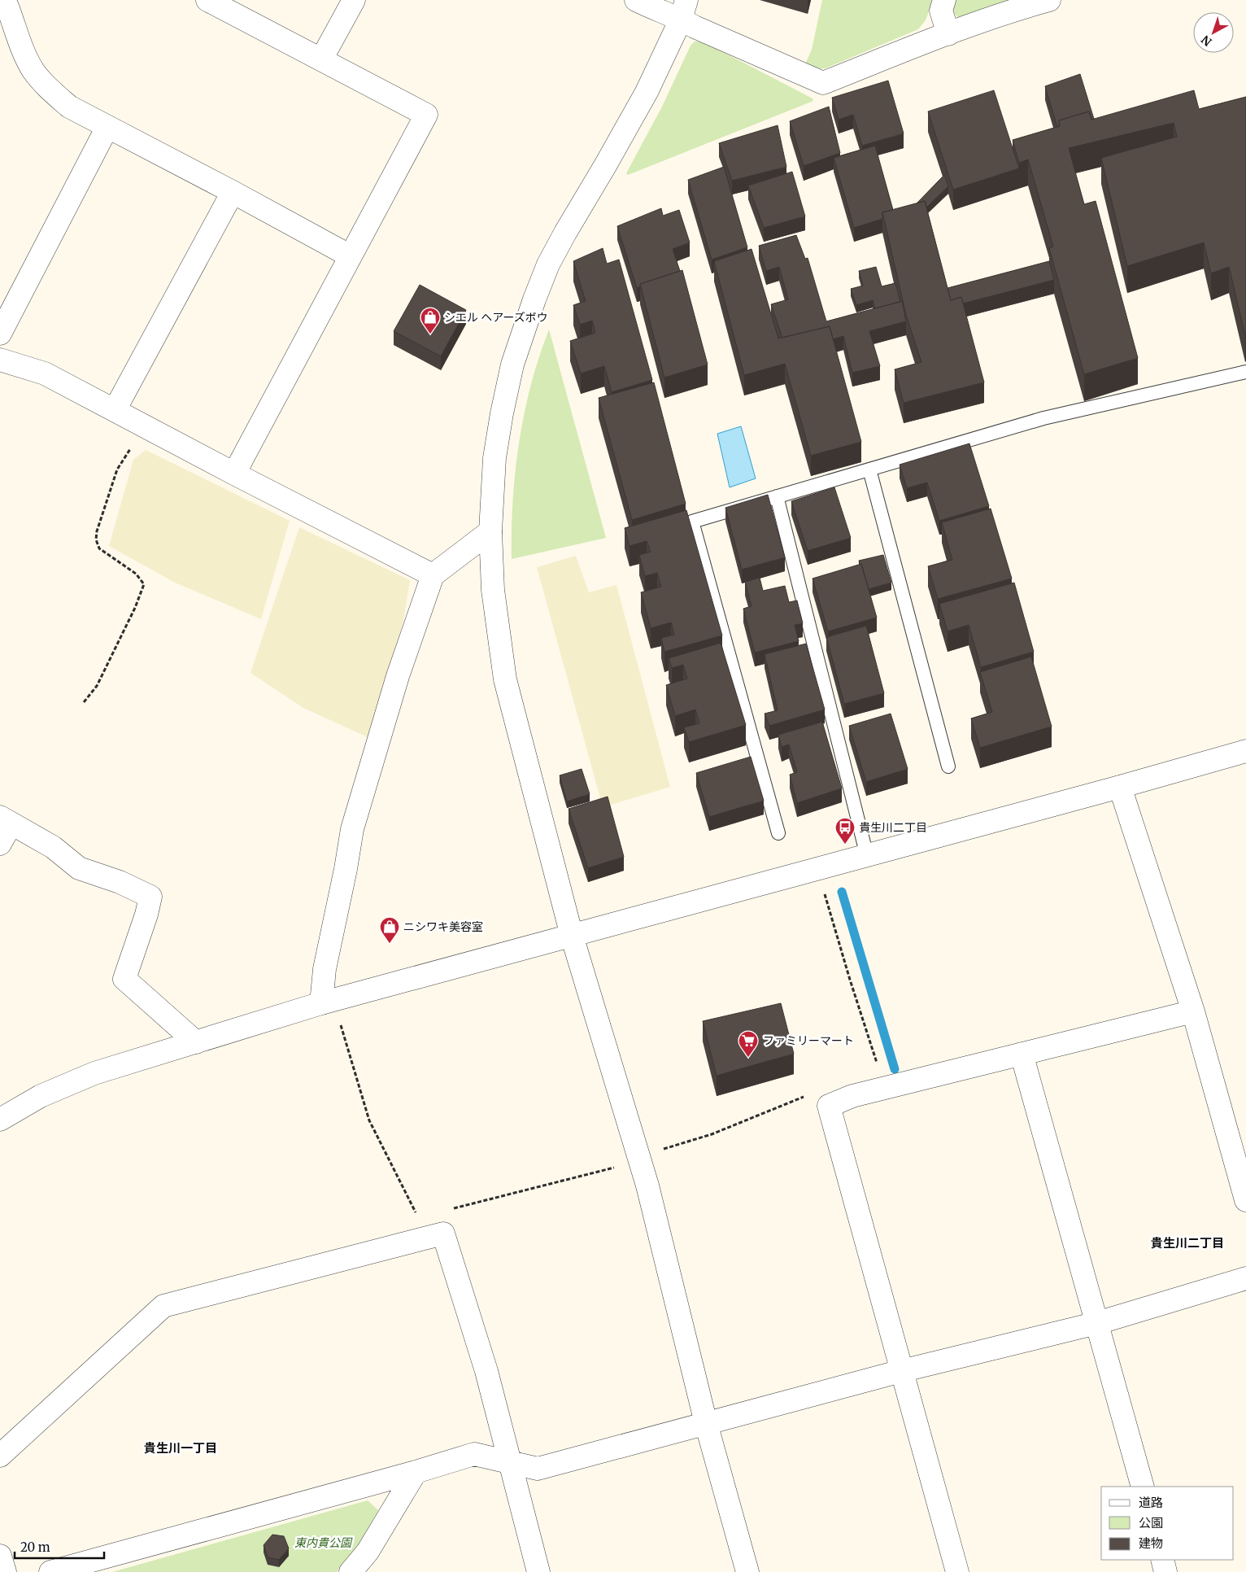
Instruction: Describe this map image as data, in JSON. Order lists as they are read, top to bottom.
{
  "districts": ["貴生川二丁目", "貴生川一丁目"],
  "parks": ["東内貴公園"],
  "places": {
    "shop": ["シエル ヘアーズボウ", "ニシワキ美容室"],
    "bus stop": ["貴生川二丁目"],
    "supermarket": ["ファミリーマート"]
  },
  "legend": ["道路", "公園", "建物"],
  "scale_bar": "20 m",
  "north": "bottom left"
}
